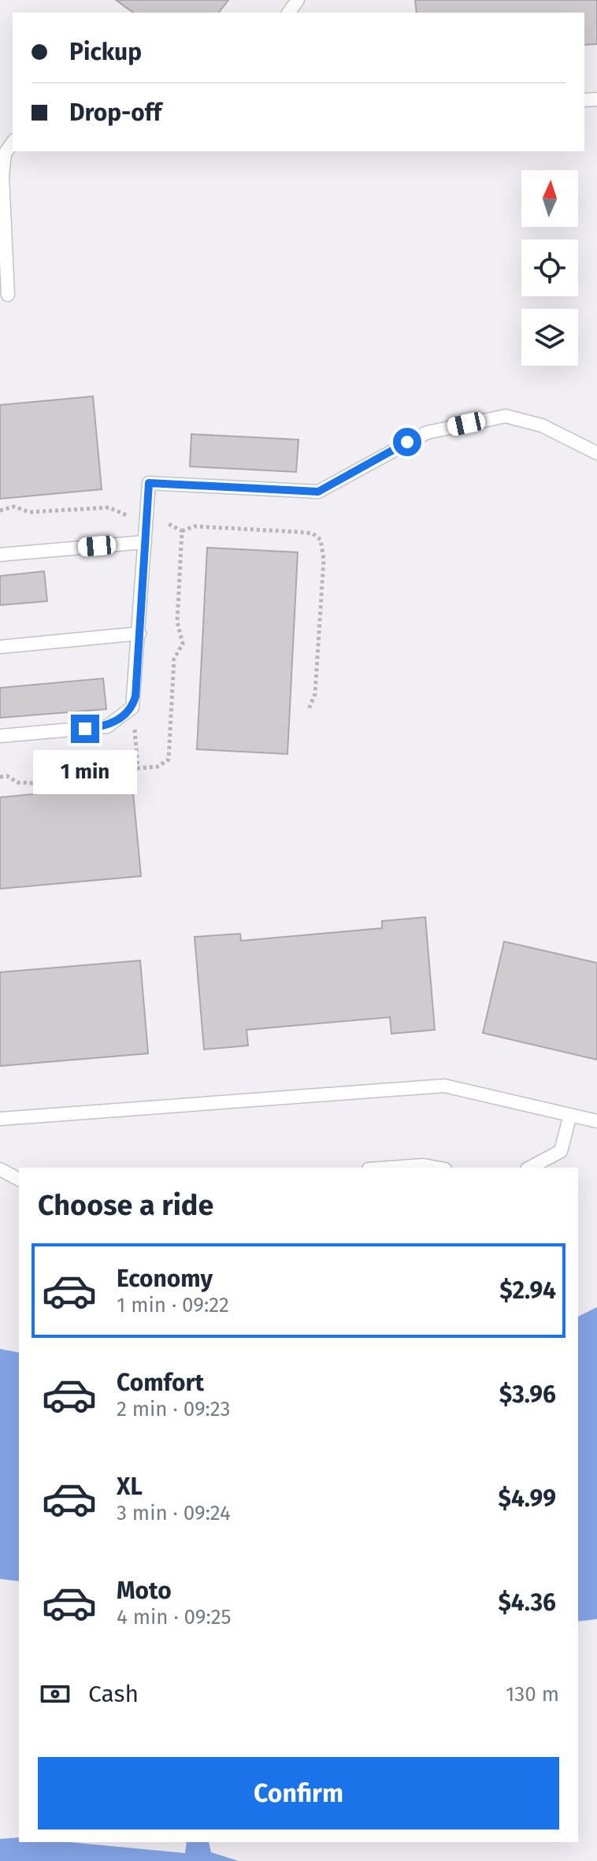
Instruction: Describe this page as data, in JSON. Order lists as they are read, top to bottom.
{
  "north": "top",
  "page": {
    "banner": ["Pickup", "Drop-off"],
    "bubble": "1 min",
    "heading": "Choose a ride",
    "list": [
      {
        "name": "Economy",
        "note": "1 min · 09:22",
        "value": "$2.94"
      },
      {
        "name": "Comfort",
        "note": "2 min · 09:23",
        "value": "$3.96"
      },
      {
        "name": "XL",
        "note": "3 min · 09:24",
        "value": "$4.99"
      },
      {
        "name": "Moto",
        "note": "4 min · 09:25",
        "value": "$4.36"
      }
    ],
    "pay": ["Cash", "130 m"],
    "buttons": "Confirm"
  }
}
